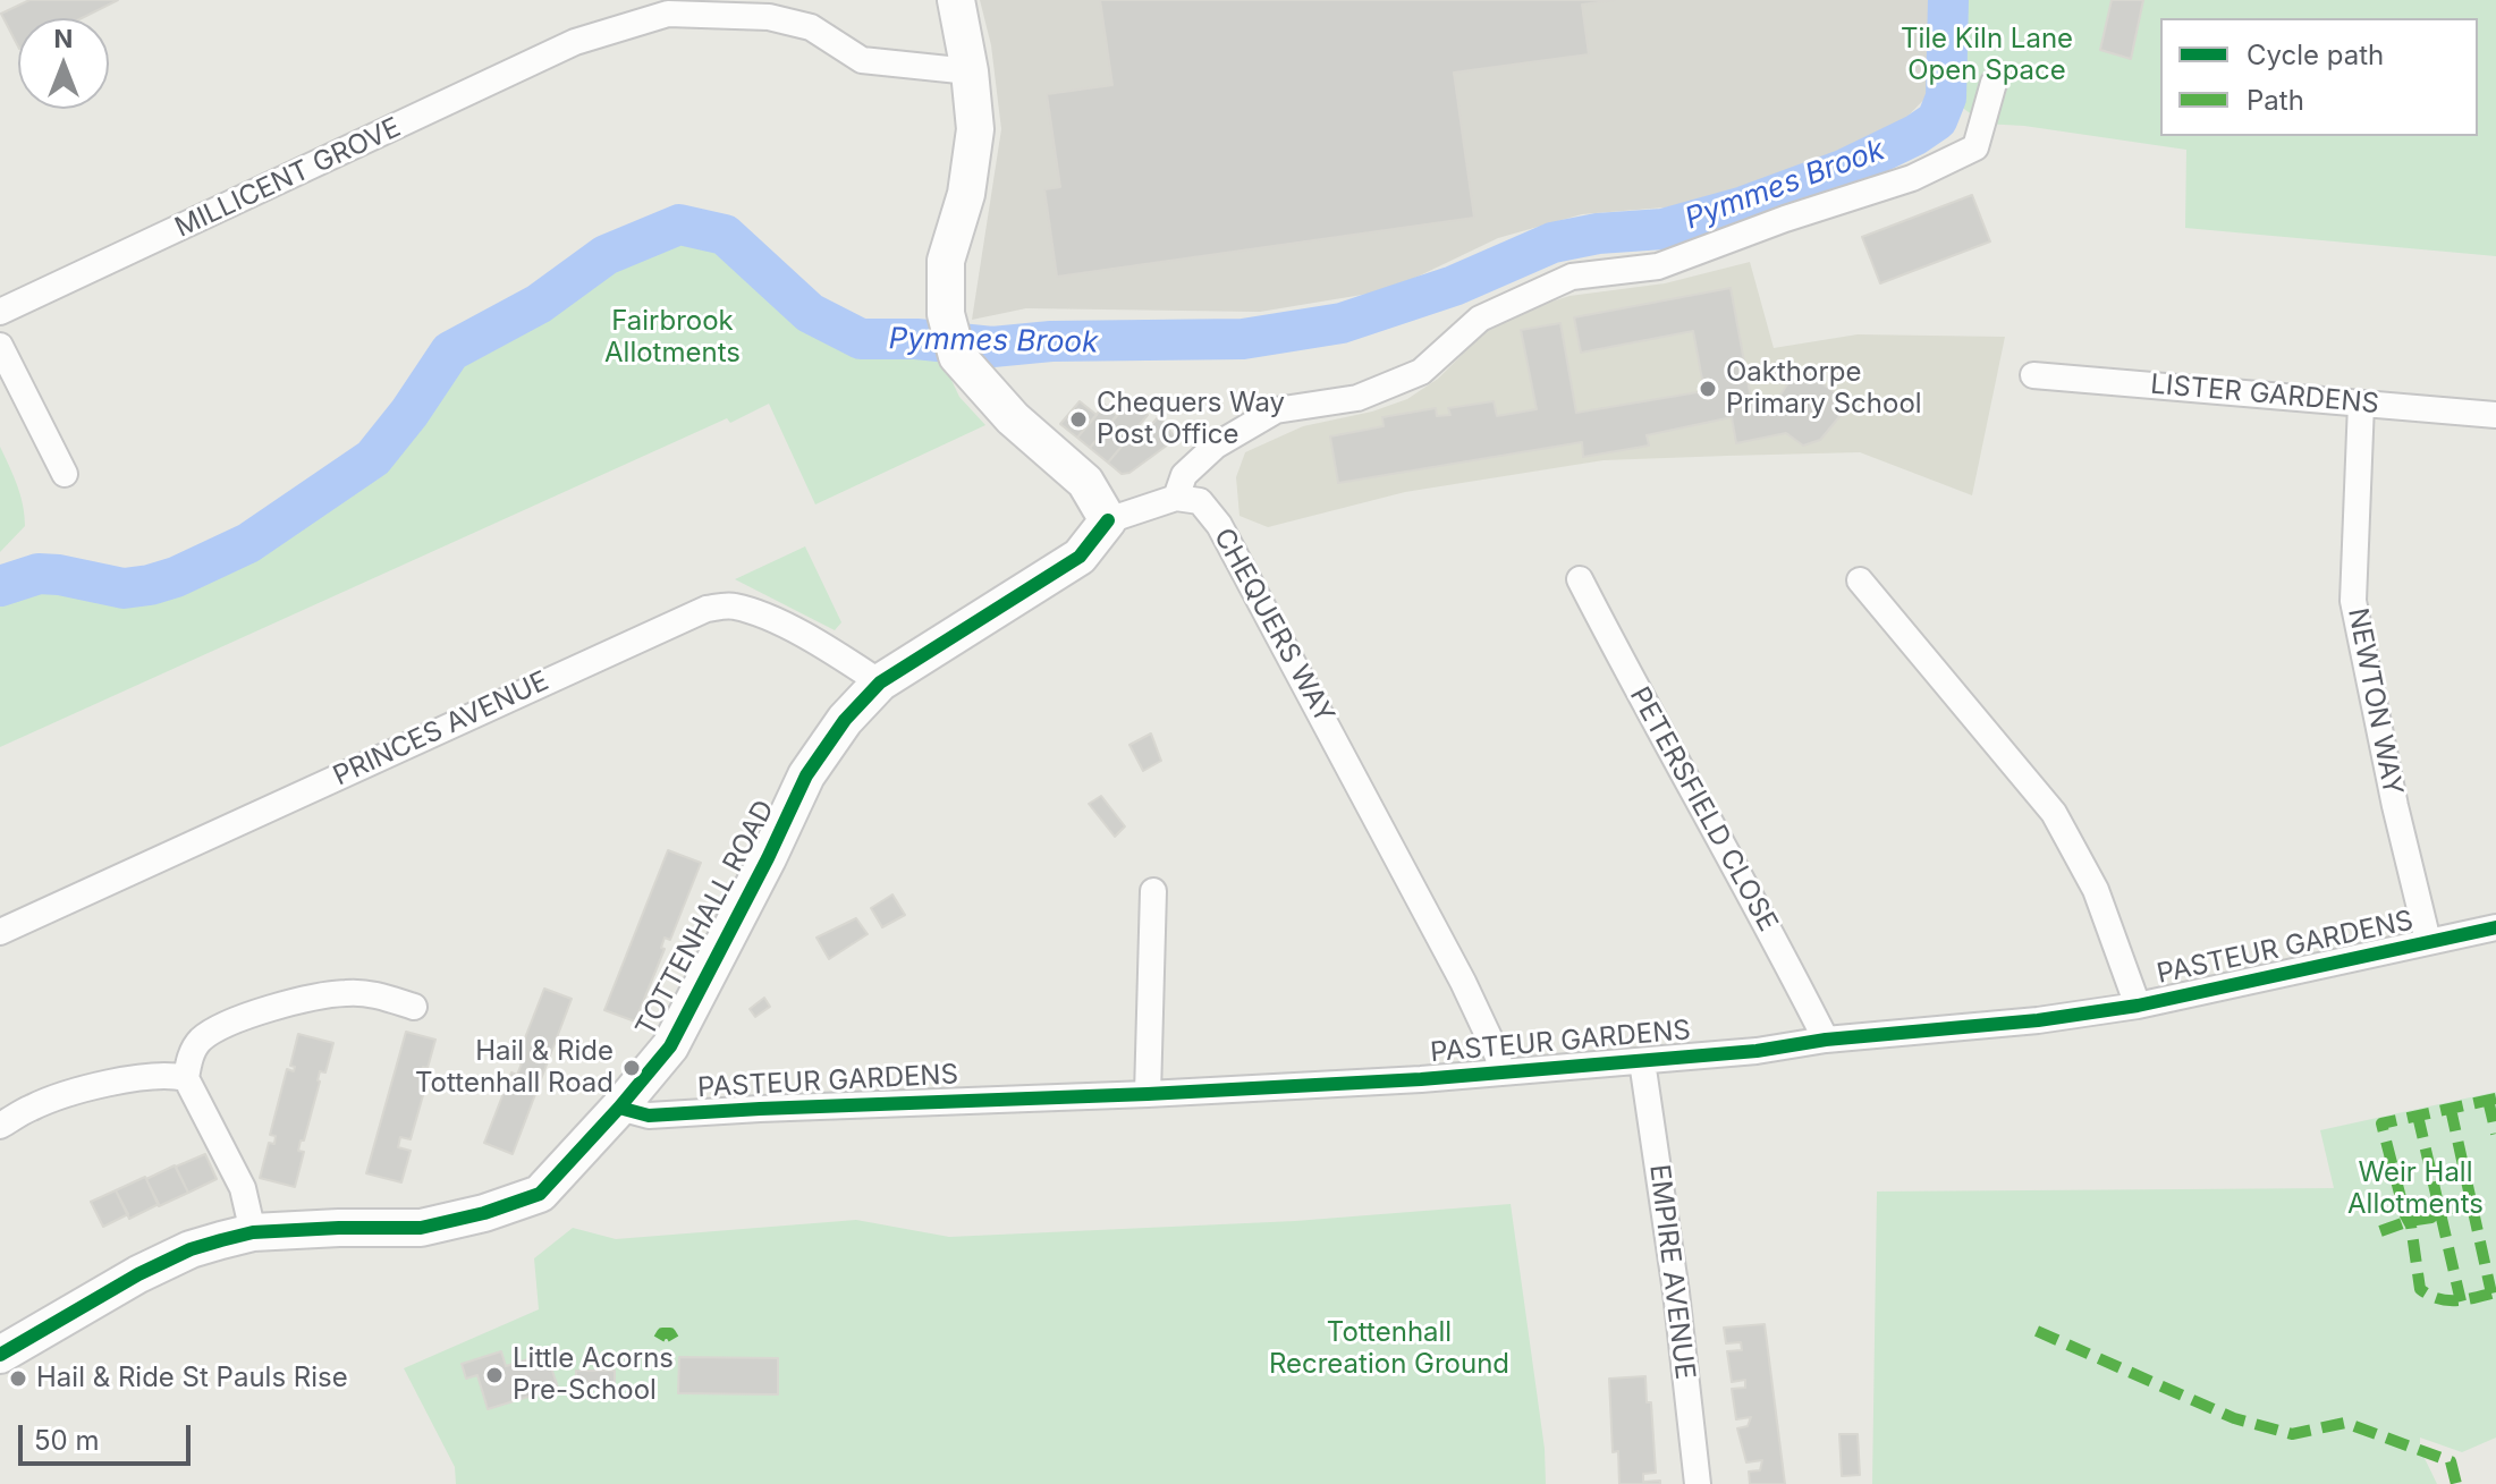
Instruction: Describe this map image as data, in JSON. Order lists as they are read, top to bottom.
{
  "streets": {
    "street": [
      "MILLICENT GROVE",
      "LISTER GARDENS",
      "CHEQUERS WAY",
      "NEWTON WAY",
      "PRINCES AVENUE",
      "PETERSFIELD CLOSE",
      "TOTTENHALL ROAD",
      "PASTEUR GARDENS",
      "EMPIRE AVENUE"
    ]
  },
  "crossings": [
    ["LISTER GARDENS", "NEWTON WAY"],
    ["CHEQUERS WAY", "PASTEUR GARDENS"],
    ["NEWTON WAY", "PASTEUR GARDENS"],
    ["PRINCES AVENUE", "TOTTENHALL ROAD"],
    ["PETERSFIELD CLOSE", "PASTEUR GARDENS"],
    ["TOTTENHALL ROAD", "PASTEUR GARDENS"],
    ["PASTEUR GARDENS", "EMPIRE AVENUE"]
  ],
  "water": ["Pymmes Brook"],
  "parks": [
    "Tile Kiln Lane Open Space",
    "Fairbrook Allotments",
    "Weir Hall Allotments",
    "Tottenhall Recreation Ground"
  ],
  "places": [
    "Oakthorpe Primary School",
    "Chequers Way Post Office",
    "Hail & Ride Tottenhall Road",
    "Little Acorns Pre-School",
    "Hail & Ride St Pauls Rise"
  ],
  "legend": ["Cycle path", "Path"],
  "scale_bar": "50 m",
  "north": "top"
}
